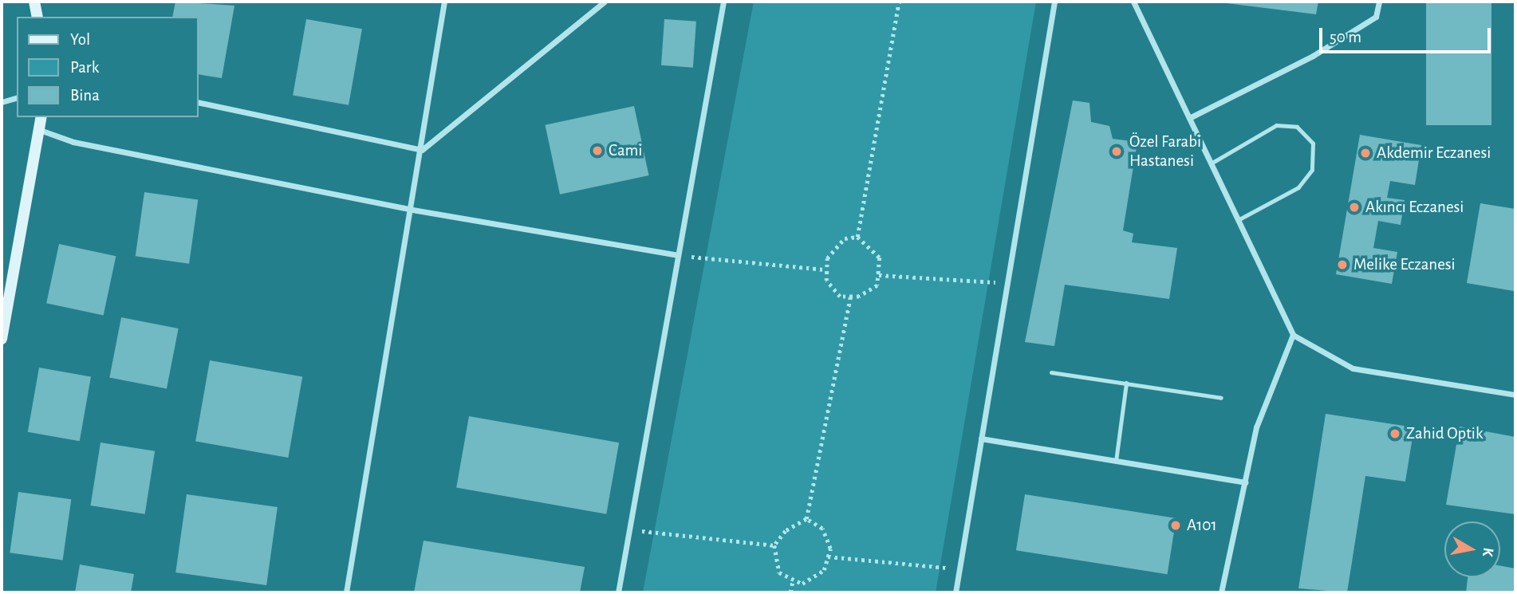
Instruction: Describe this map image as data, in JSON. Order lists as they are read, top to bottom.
{
  "places": [
    "Cami",
    "Özel Farabi Hastanesi",
    "Akdemir Eczanesi",
    "Akıncı Eczanesi",
    "Melike Eczanesi",
    "Zahid Optik",
    "A101"
  ],
  "legend": ["Yol", "Park", "Bina"],
  "scale_bar": "50 m",
  "north": "right"
}
